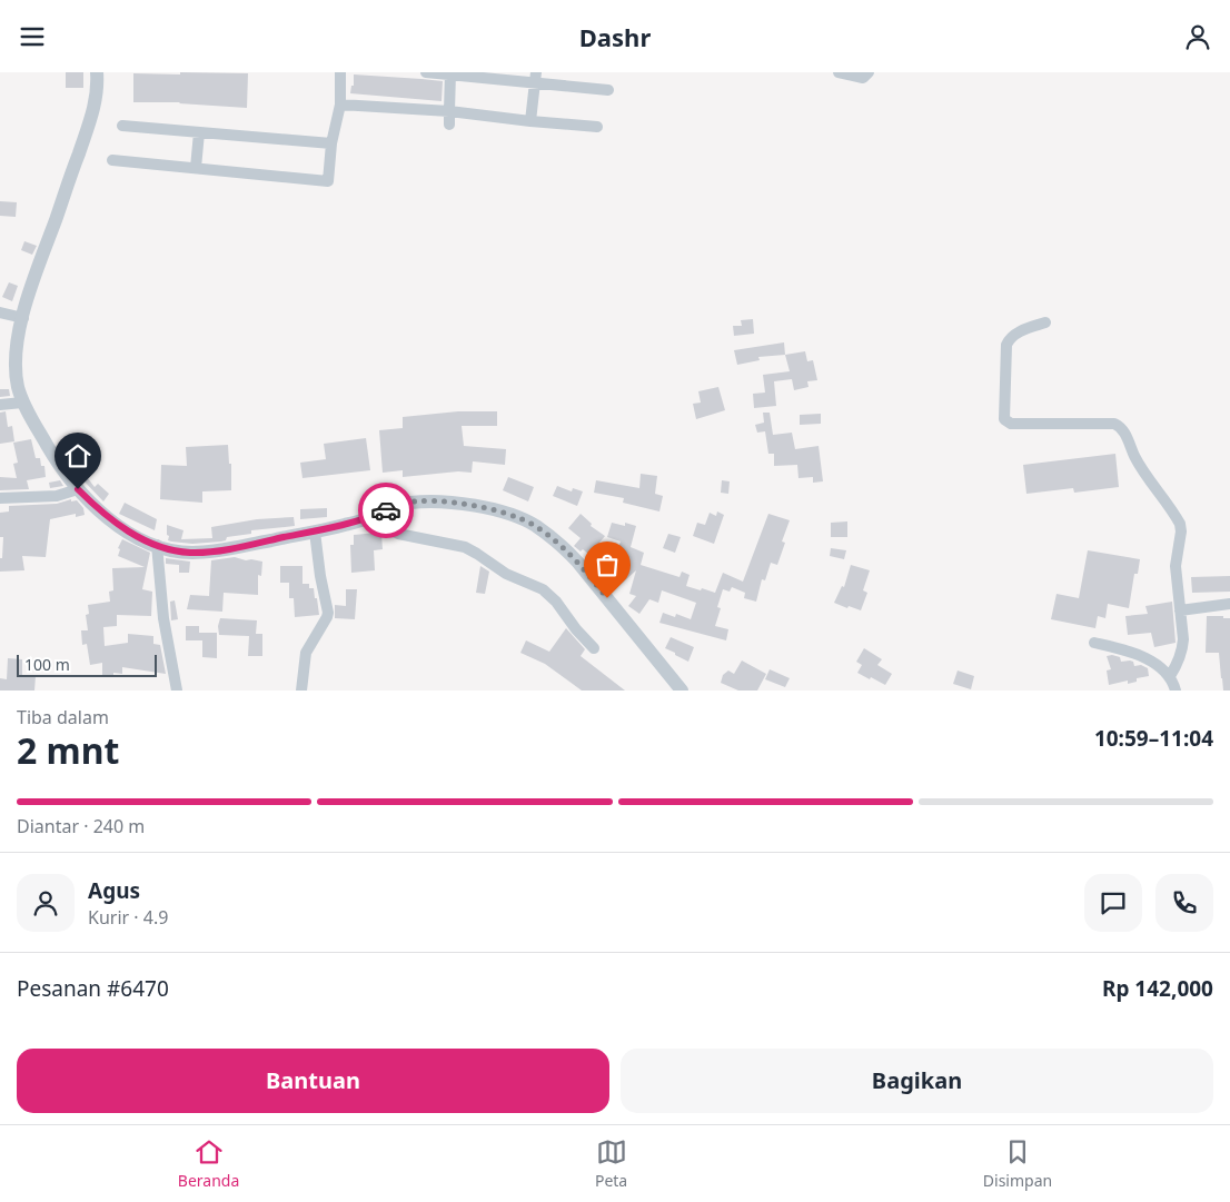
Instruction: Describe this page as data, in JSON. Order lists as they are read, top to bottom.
{
  "scale_bar": "100 m",
  "page": {
    "header": "Dashr",
    "scale": "100 m",
    "heading": ["2 mnt", "Tiba dalam", "10:59–11:04"],
    "panel": [
      "Agus",
      "Kurir · 4.9",
      "Pesanan #6470",
      "Rp 142,000"
    ],
    "bar": "Diantar · 240 m",
    "buttons": ["Bantuan", "Bagikan"],
    "tabs": ["Beranda", "Peta", "Disimpan"]
  }
}
